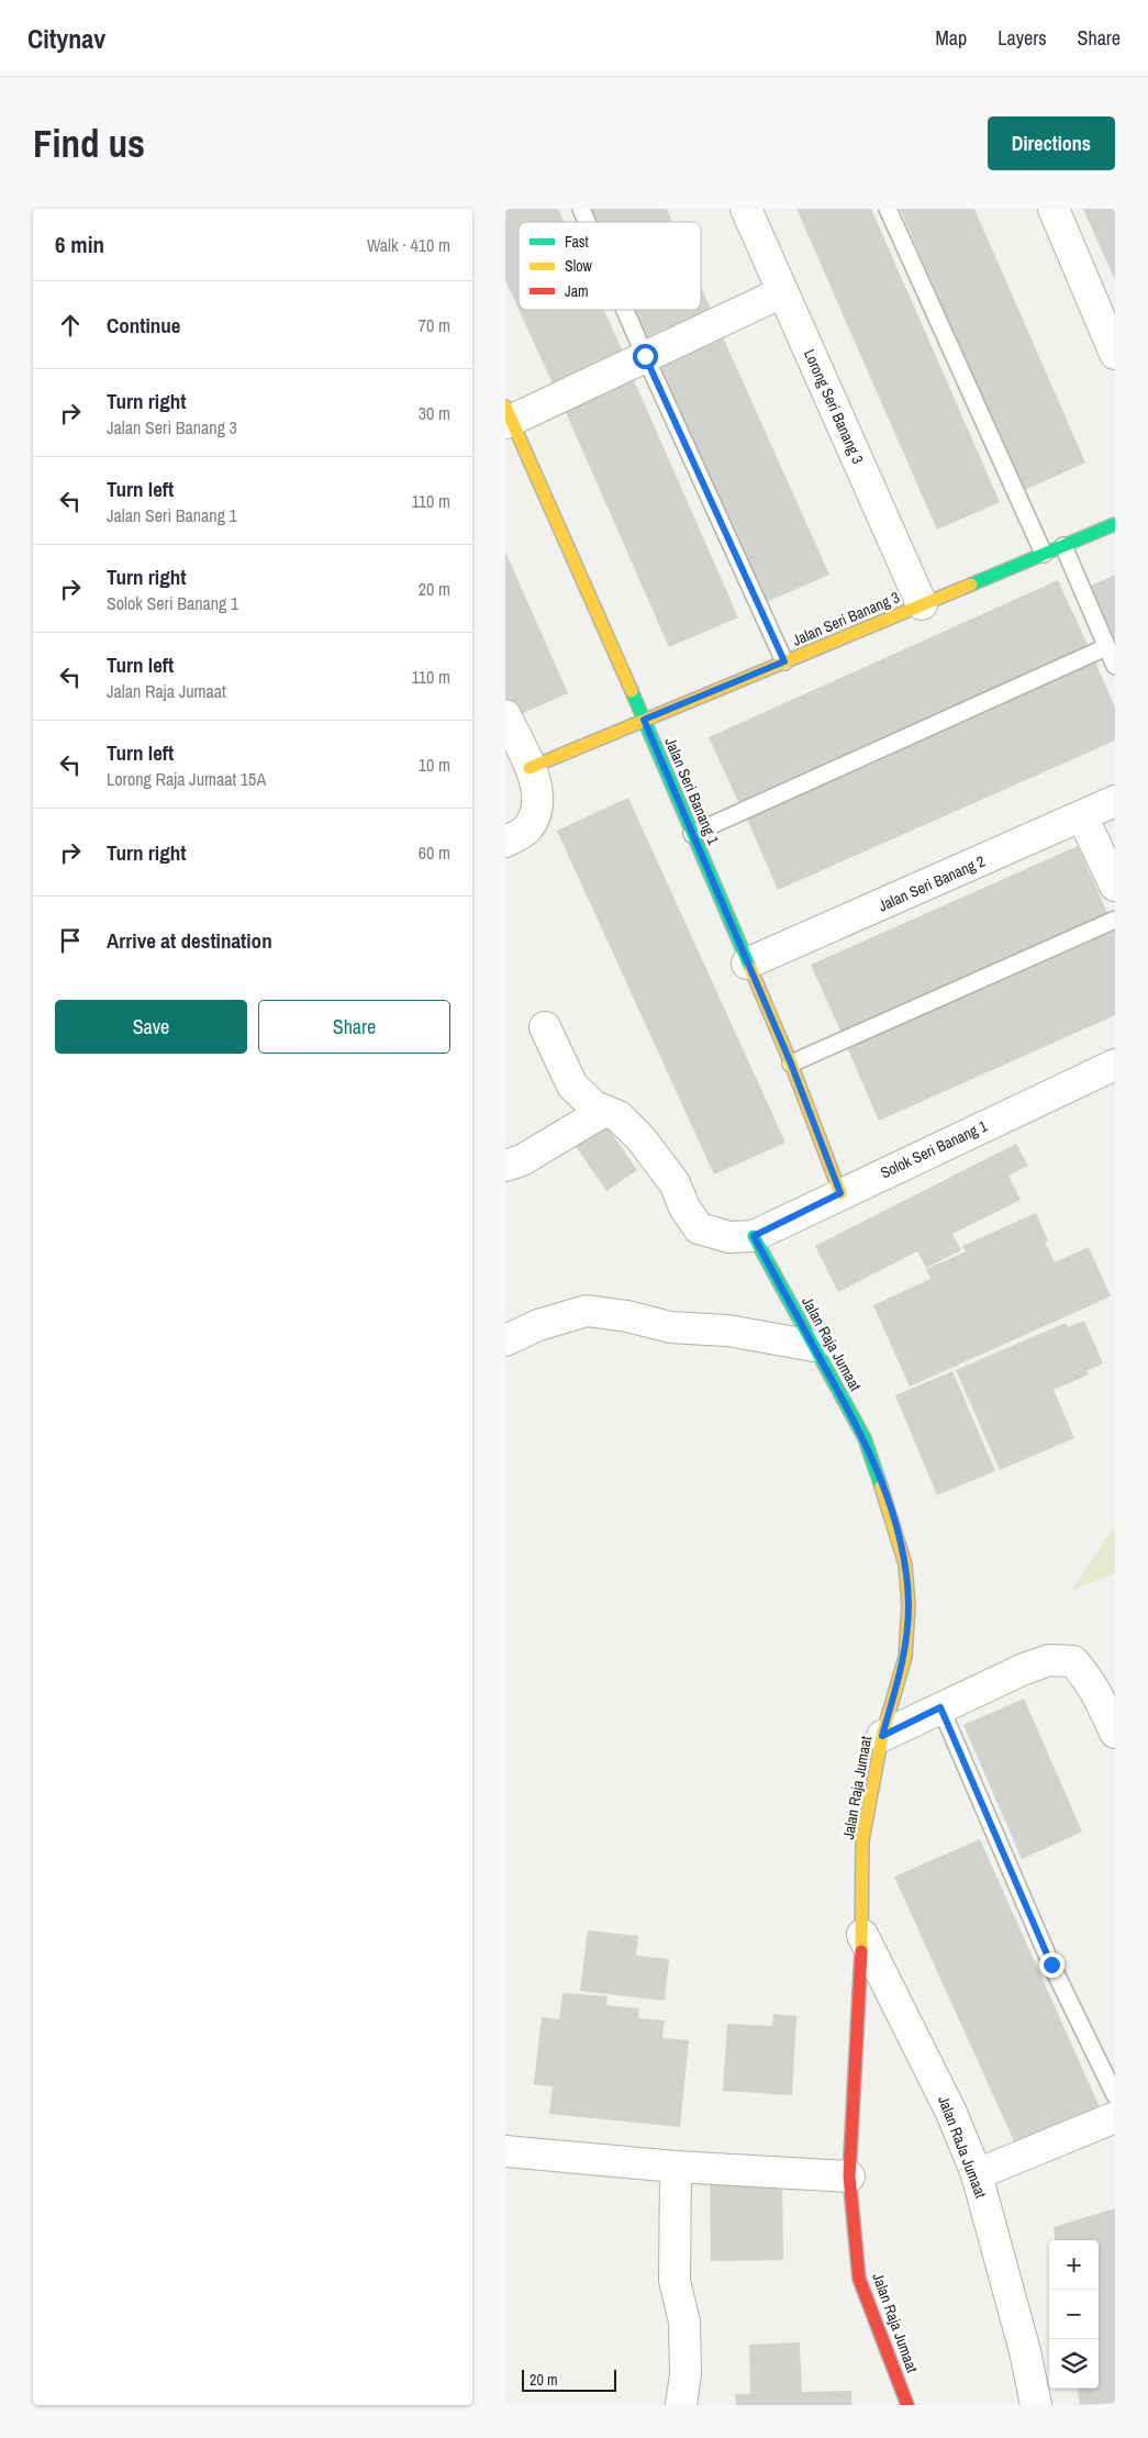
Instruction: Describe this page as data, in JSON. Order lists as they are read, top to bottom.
{
  "streets": {
    "street": [
      "Lorong Seri Banang 3",
      "Jalan Seri Banang 3",
      "Jalan Seri Banang 1",
      "Jalan Seri Banang 2",
      "Solok Seri Banang 1",
      "Jalan Raja Jumaat",
      "Jalan RaJa Jumaat"
    ]
  },
  "crossings": [
    ["Lorong Seri Banang 3", "Jalan Seri Banang 3"],
    ["Jalan Seri Banang 3", "Jalan Seri Banang 1"],
    ["Jalan Seri Banang 1", "Jalan Seri Banang 2"],
    ["Jalan Seri Banang 1", "Solok Seri Banang 1"],
    ["Solok Seri Banang 1", "Jalan Raja Jumaat"],
    ["Jalan Raja Jumaat", "Jalan RaJa Jumaat"]
  ],
  "legend": ["Fast", "Slow", "Jam"],
  "scale_bar": "20 m",
  "page": {
    "header": "Citynav",
    "nav": ["Map", "Layers", "Share"],
    "buttons": [
      "Directions",
      ["Save", "Share"]
    ],
    "title": "Find us",
    "heading": ["6 min", "Walk · 410 m"],
    "list": [
      ["Continue", "70 m"],
      ["Turn right", "Jalan Seri Banang 3", "30 m"],
      ["Turn left", "Jalan Seri Banang 1", "110 m"],
      ["Turn right", "Solok Seri Banang 1", "20 m"],
      ["Turn left", "Jalan Raja Jumaat", "110 m"],
      ["Turn left", "Lorong Raja Jumaat 15A", "10 m"],
      ["Turn right", "60 m"],
      "Arrive at destination"
    ],
    "map_buttons": ["+", "−"],
    "scale": "20 m"
  }
}
